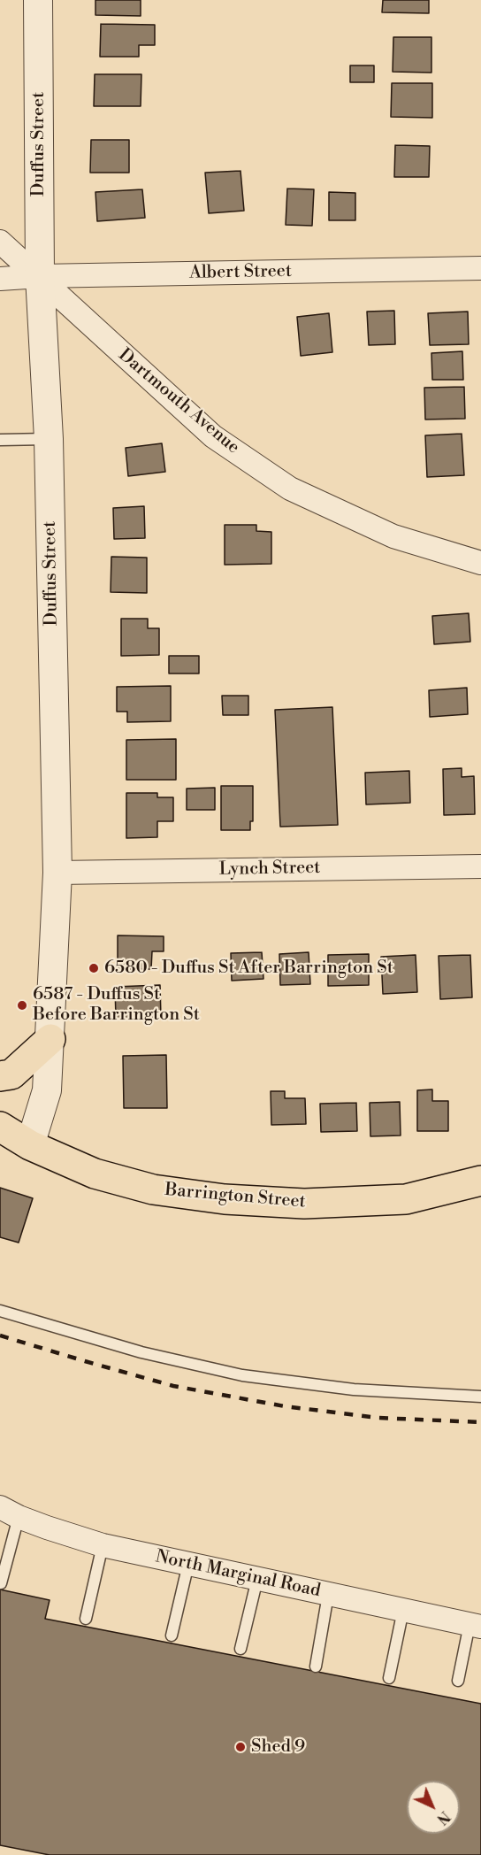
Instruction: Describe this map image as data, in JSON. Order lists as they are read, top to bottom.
{
  "streets": {
    "main road": ["Barrington Street"],
    "street": [
      "Duffus Street",
      "Albert Street",
      "Dartmouth Avenue",
      "Lynch Street",
      "North Marginal Road"
    ]
  },
  "crossings": [
    ["Duffus Street", "Albert Street"],
    ["Duffus Street", "Dartmouth Avenue"],
    ["Duffus Street", "Lynch Street"],
    ["Duffus Street", "Barrington Street"],
    ["Albert Street", "Dartmouth Avenue"]
  ],
  "places": ["6580 - Duffus St After Barrington St", "6587 - Duffus St Before Barrington St", "Shed 9"],
  "north": "bottom right"
}
